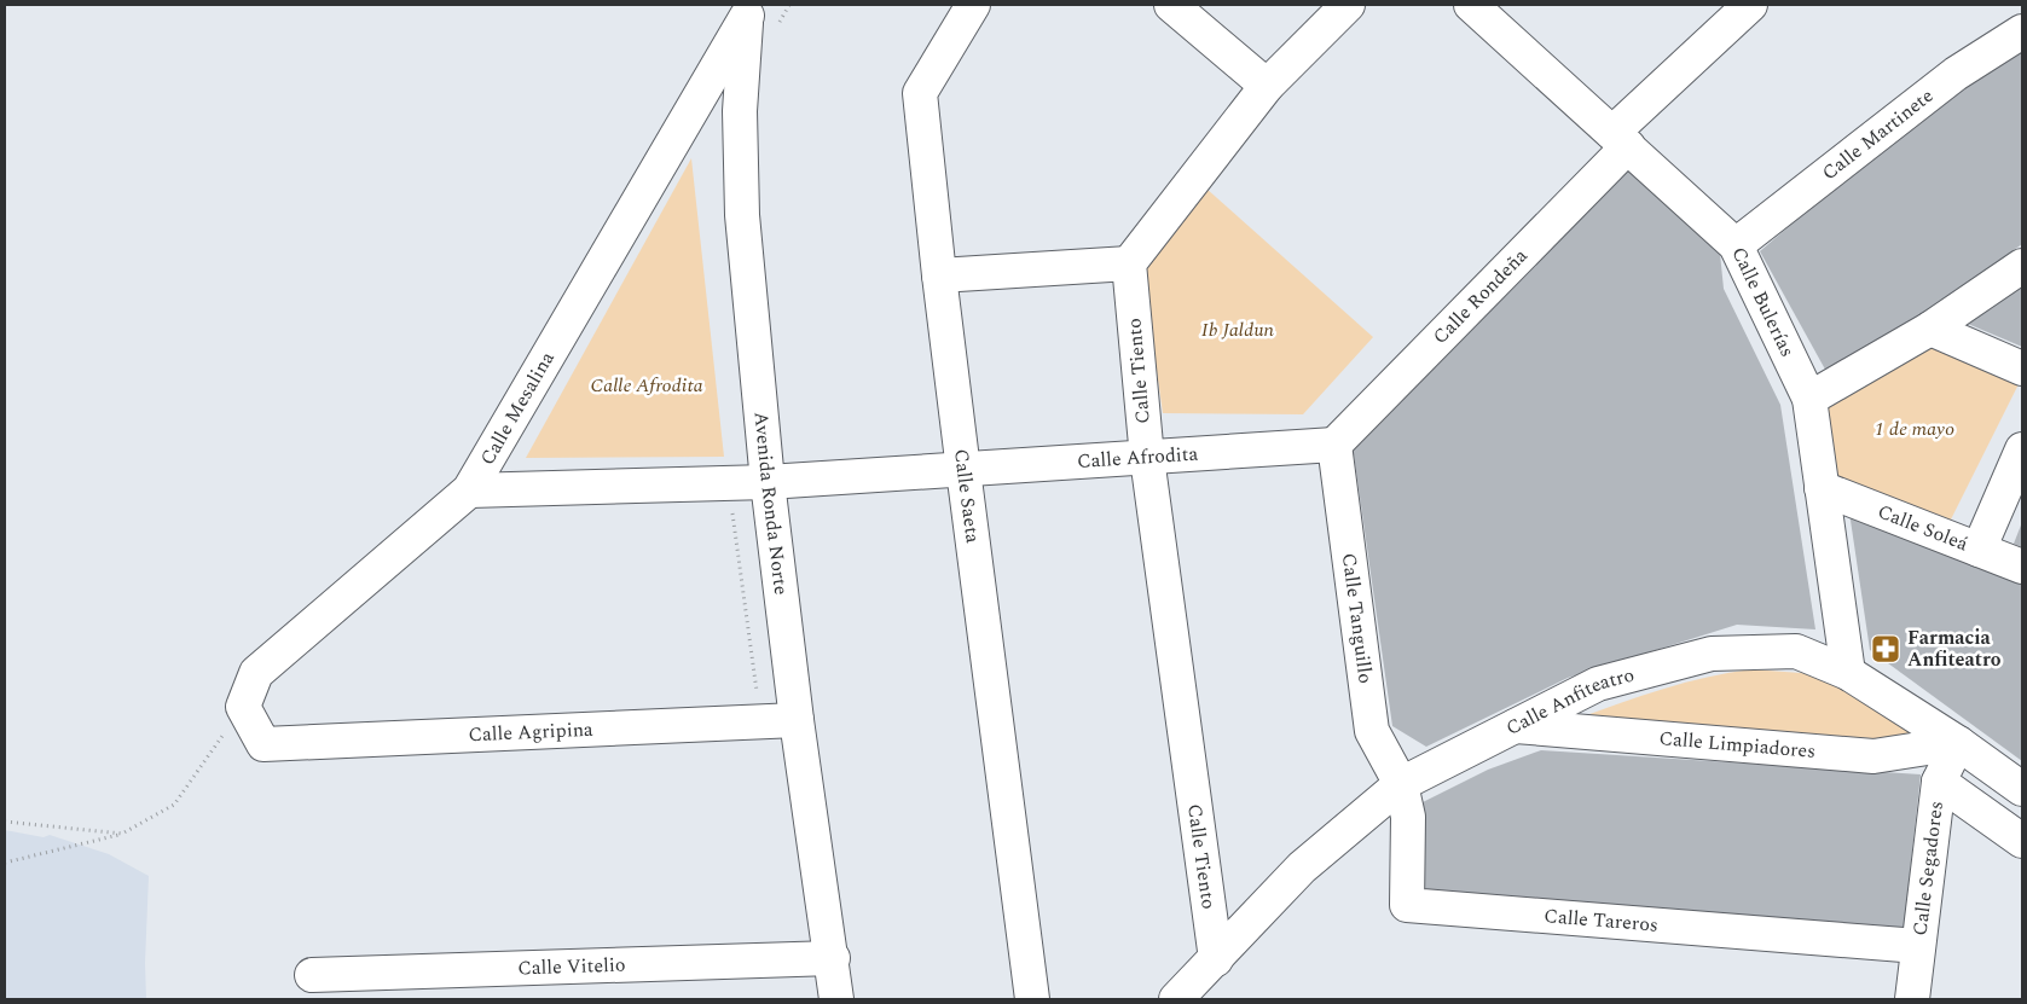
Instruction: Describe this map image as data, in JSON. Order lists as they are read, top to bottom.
{
  "streets": {
    "street": [
      "Calle Martinete",
      "Calle Rondeña",
      "Calle Bulerías",
      "Calle Tiento",
      "Calle Mesalina",
      "Calle Afrodita",
      "Calle Saeta",
      "Avenida Ronda Norte",
      "Calle Soleá",
      "Calle Tanguillo",
      "Calle Anfiteatro",
      "Calle Agripina",
      "Calle Limpiadores",
      "Calle Segadores",
      "Calle Tareros",
      "Calle Vitelio"
    ]
  },
  "crossings": [
    ["Calle Martinete", "Calle Bulerías"],
    ["Calle Rondeña", "Calle Bulerías"],
    ["Calle Rondeña", "Calle Afrodita"],
    ["Calle Rondeña", "Calle Tanguillo"],
    ["Calle Bulerías", "Calle Soleá"],
    ["Calle Bulerías", "Calle Anfiteatro"],
    ["Calle Tiento", "Calle Afrodita"],
    ["Calle Tiento", "Calle Anfiteatro"],
    ["Calle Mesalina", "Calle Afrodita"],
    ["Calle Mesalina", "Avenida Ronda Norte"],
    ["Calle Mesalina", "Calle Agripina"],
    ["Calle Afrodita", "Calle Saeta"],
    ["Calle Afrodita", "Avenida Ronda Norte"],
    ["Calle Afrodita", "Calle Tanguillo"],
    ["Avenida Ronda Norte", "Calle Agripina"],
    ["Avenida Ronda Norte", "Calle Vitelio"],
    ["Calle Tanguillo", "Calle Anfiteatro"],
    ["Calle Tanguillo", "Calle Tareros"],
    ["Calle Anfiteatro", "Calle Limpiadores"],
    ["Calle Anfiteatro", "Calle Segadores"],
    ["Calle Anfiteatro", "Calle Tareros"],
    ["Calle Limpiadores", "Calle Segadores"],
    ["Calle Segadores", "Calle Tareros"]
  ],
  "parks": ["Ib Jaldun", "Calle Afrodita", "1 de mayo"],
  "places": {
    "pharmacy": ["Farmacia Anfiteatro"]
  }
}
